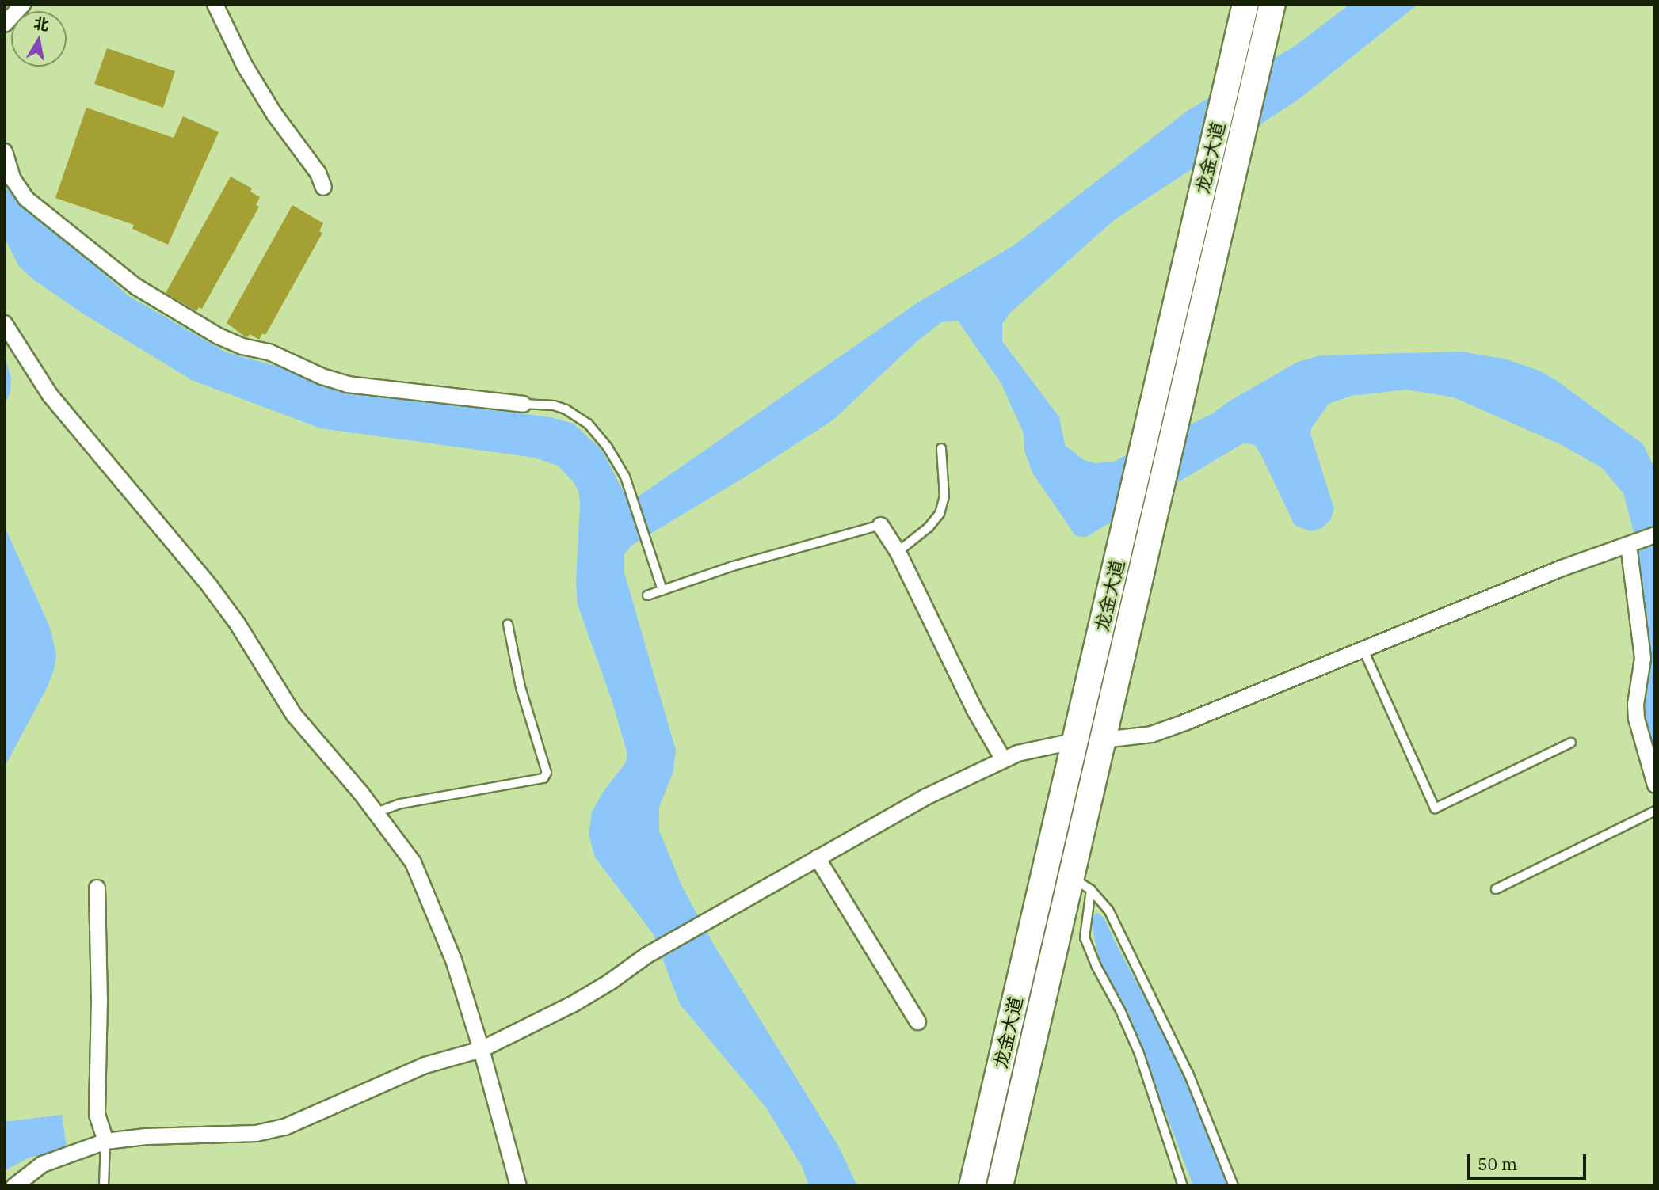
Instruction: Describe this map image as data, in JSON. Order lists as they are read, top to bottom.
{
  "streets": {
    "main road": ["龙金大道"]
  },
  "scale_bar": "50 m",
  "north": "top"
}
